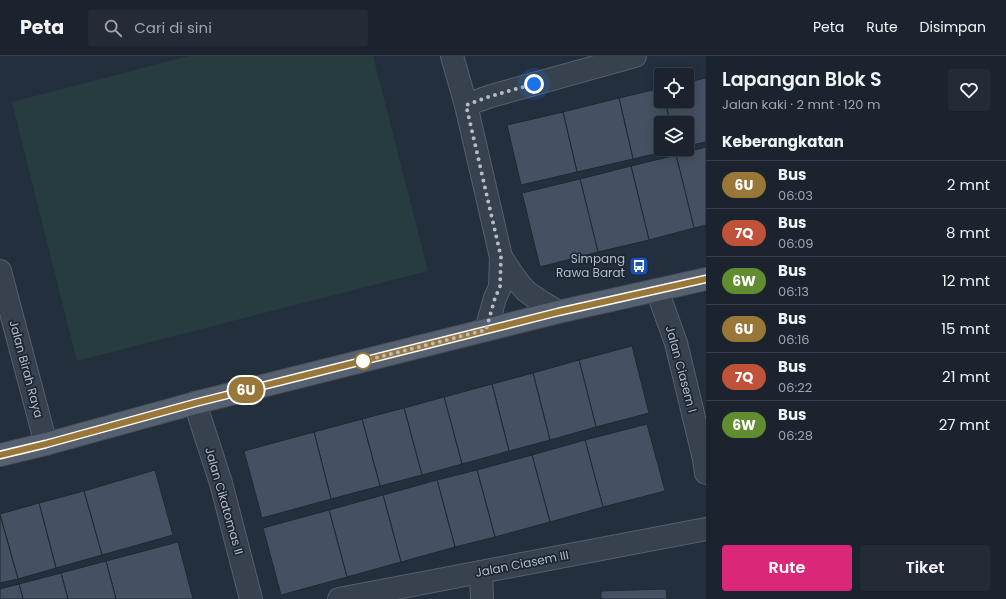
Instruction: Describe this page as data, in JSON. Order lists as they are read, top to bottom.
{
  "streets": {
    "street": [
      "Jalan Birah Raya",
      "Jalan Ciasem I",
      "Jalan Cikatomas II",
      "Jalan Ciasem III"
    ]
  },
  "places": {
    "bus stop": ["Simpang Rawa Barat"]
  },
  "lines": ["bus line 6U"],
  "page": {
    "header": "Peta",
    "search": "Cari di sini",
    "nav": ["Peta", "Rute", "Disimpan"],
    "on_map": "6U",
    "heading": [
      ["Lapangan Blok S", "Jalan kaki · 2 mnt · 120 m"],
      "Keberangkatan"
    ],
    "list": [
      {
        "mark": "6U",
        "name": "Bus",
        "note": "06:03",
        "value": "2 mnt"
      },
      {
        "mark": "7Q",
        "name": "Bus",
        "note": "06:09",
        "value": "8 mnt"
      },
      {
        "mark": "6W",
        "name": "Bus",
        "note": "06:13",
        "value": "12 mnt"
      },
      {
        "mark": "6U",
        "name": "Bus",
        "note": "06:16",
        "value": "15 mnt"
      },
      {
        "mark": "7Q",
        "name": "Bus",
        "note": "06:22",
        "value": "21 mnt"
      },
      {
        "mark": "6W",
        "name": "Bus",
        "note": "06:28",
        "value": "27 mnt"
      }
    ],
    "buttons": ["Rute", "Tiket"]
  }
}
